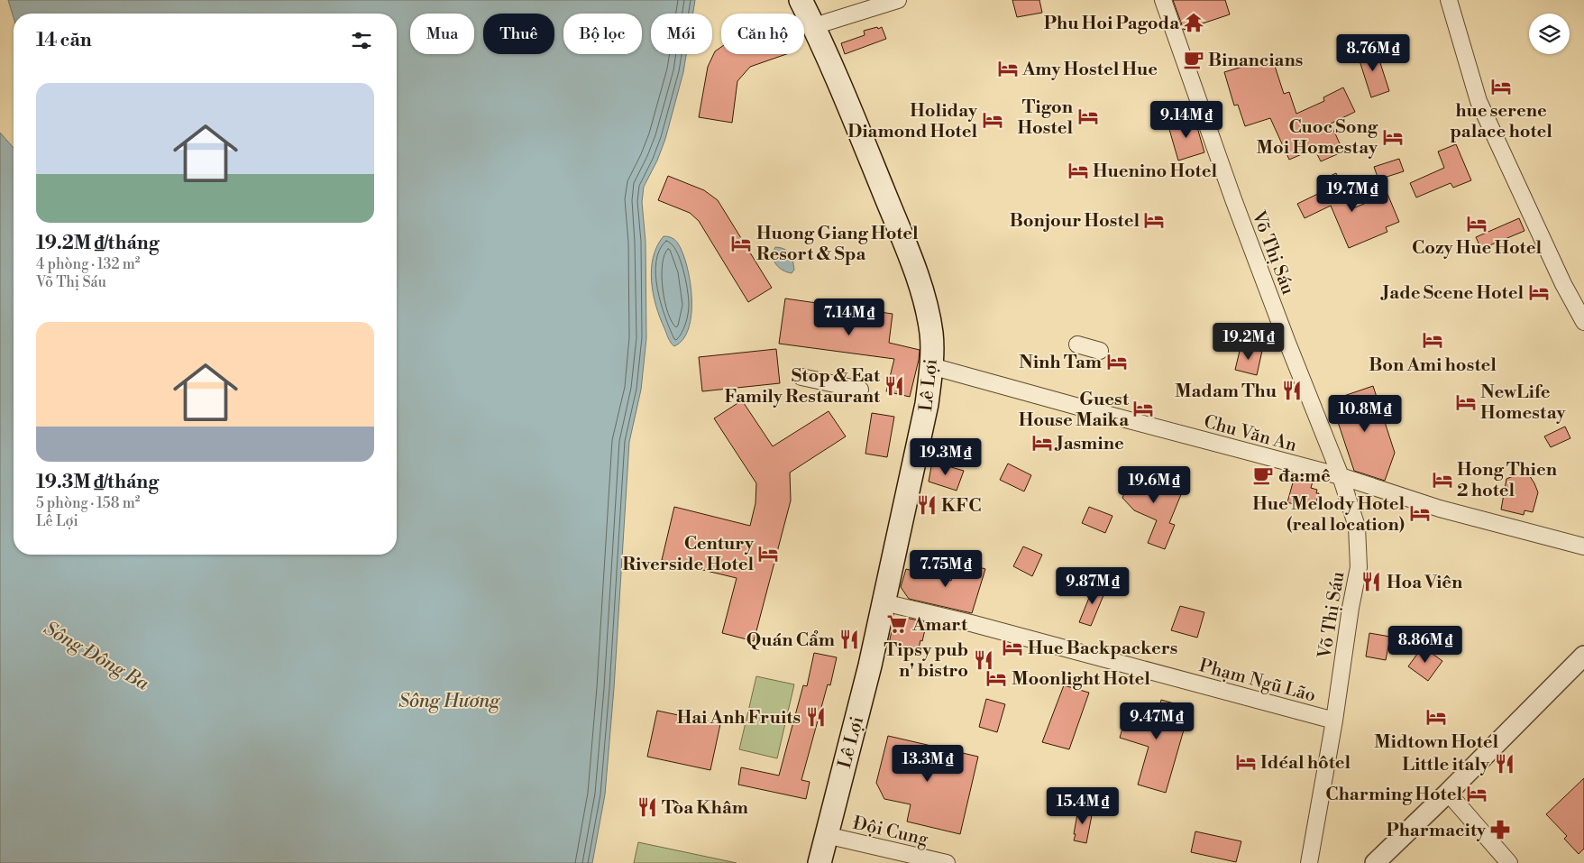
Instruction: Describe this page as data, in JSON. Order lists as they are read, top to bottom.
{
  "streets": {
    "main road": ["Lê Lợi"],
    "street": [
      "Võ Thị Sáu",
      "Chu Văn An",
      "Phạm Ngũ Lão",
      "Đội Cung"
    ]
  },
  "crossings": [
    ["Võ Thị Sáu", "Chu Văn An"],
    ["Võ Thị Sáu", "Phạm Ngũ Lão"],
    ["Lê Lợi", "Chu Văn An"],
    ["Lê Lợi", "Phạm Ngũ Lão"],
    ["Lê Lợi", "Đội Cung"]
  ],
  "water": ["Sông Đông Ba", "Sông Hương"],
  "places": {
    "temple": ["Phu Hoi Pagoda"],
    "cafe": ["Binancians", "đa:mê"],
    "hotel": [
      "Amy Hostel Hue",
      "hue serene palace hotel",
      "Tigon Hostel",
      "Holiday Diamond Hotel",
      "Cuoc Song Moi Homestay",
      "Huenino Hotel",
      "Bonjour Hostel",
      "Cozy Hue Hotel",
      "Huong Giang Hotel Resort & Spa",
      "Jade Scene Hotel",
      "Bon Ami hostel",
      "Ninh Tam",
      "NewLife Homestay",
      "Guest House Maika",
      "Jasmine",
      "Hong Thien 2 hotel",
      "Hue Melody Hotel (real location)",
      "Century Riverside Hotel",
      "Hue Backpackers",
      "Moonlight Hotel",
      "Midtown Hotel",
      "Idéal hôtel",
      "Charming Hotel"
    ],
    "restaurant": [
      "Stop & Eat Family Restaurant",
      "Madam Thu",
      "KFC",
      "Hoa Viên",
      "Quán Cẩm",
      "Tipsy pub n' bistro",
      "Hai Anh Fruits",
      "Little italy",
      "Tòa Khâm"
    ],
    "supermarket": ["Amart"],
    "pharmacy": ["Pharmacity"]
  },
  "page": {
    "chip": [
      "Mua",
      "Thuê",
      "Bộ lọc",
      "Mới",
      "Căn hộ"
    ],
    "heading": "14 căn",
    "price": [
      "8.76M ₫",
      "9.14M ₫",
      "19.7M ₫",
      "7.14M ₫",
      "19.2M ₫",
      "10.8M ₫",
      "19.3M ₫",
      "19.6M ₫",
      "7.75M ₫",
      "9.87M ₫",
      "8.86M ₫",
      "9.47M ₫",
      "13.3M ₫",
      "15.4M ₫"
    ],
    "list": [
      {
        "name": "19.2M ₫/tháng",
        "note": "4 phòng · 132 m² · Võ Thị Sáu"
      },
      {
        "name": "19.3M ₫/tháng",
        "note": "5 phòng · 158 m² · Lê Lợi"
      }
    ]
  }
}
